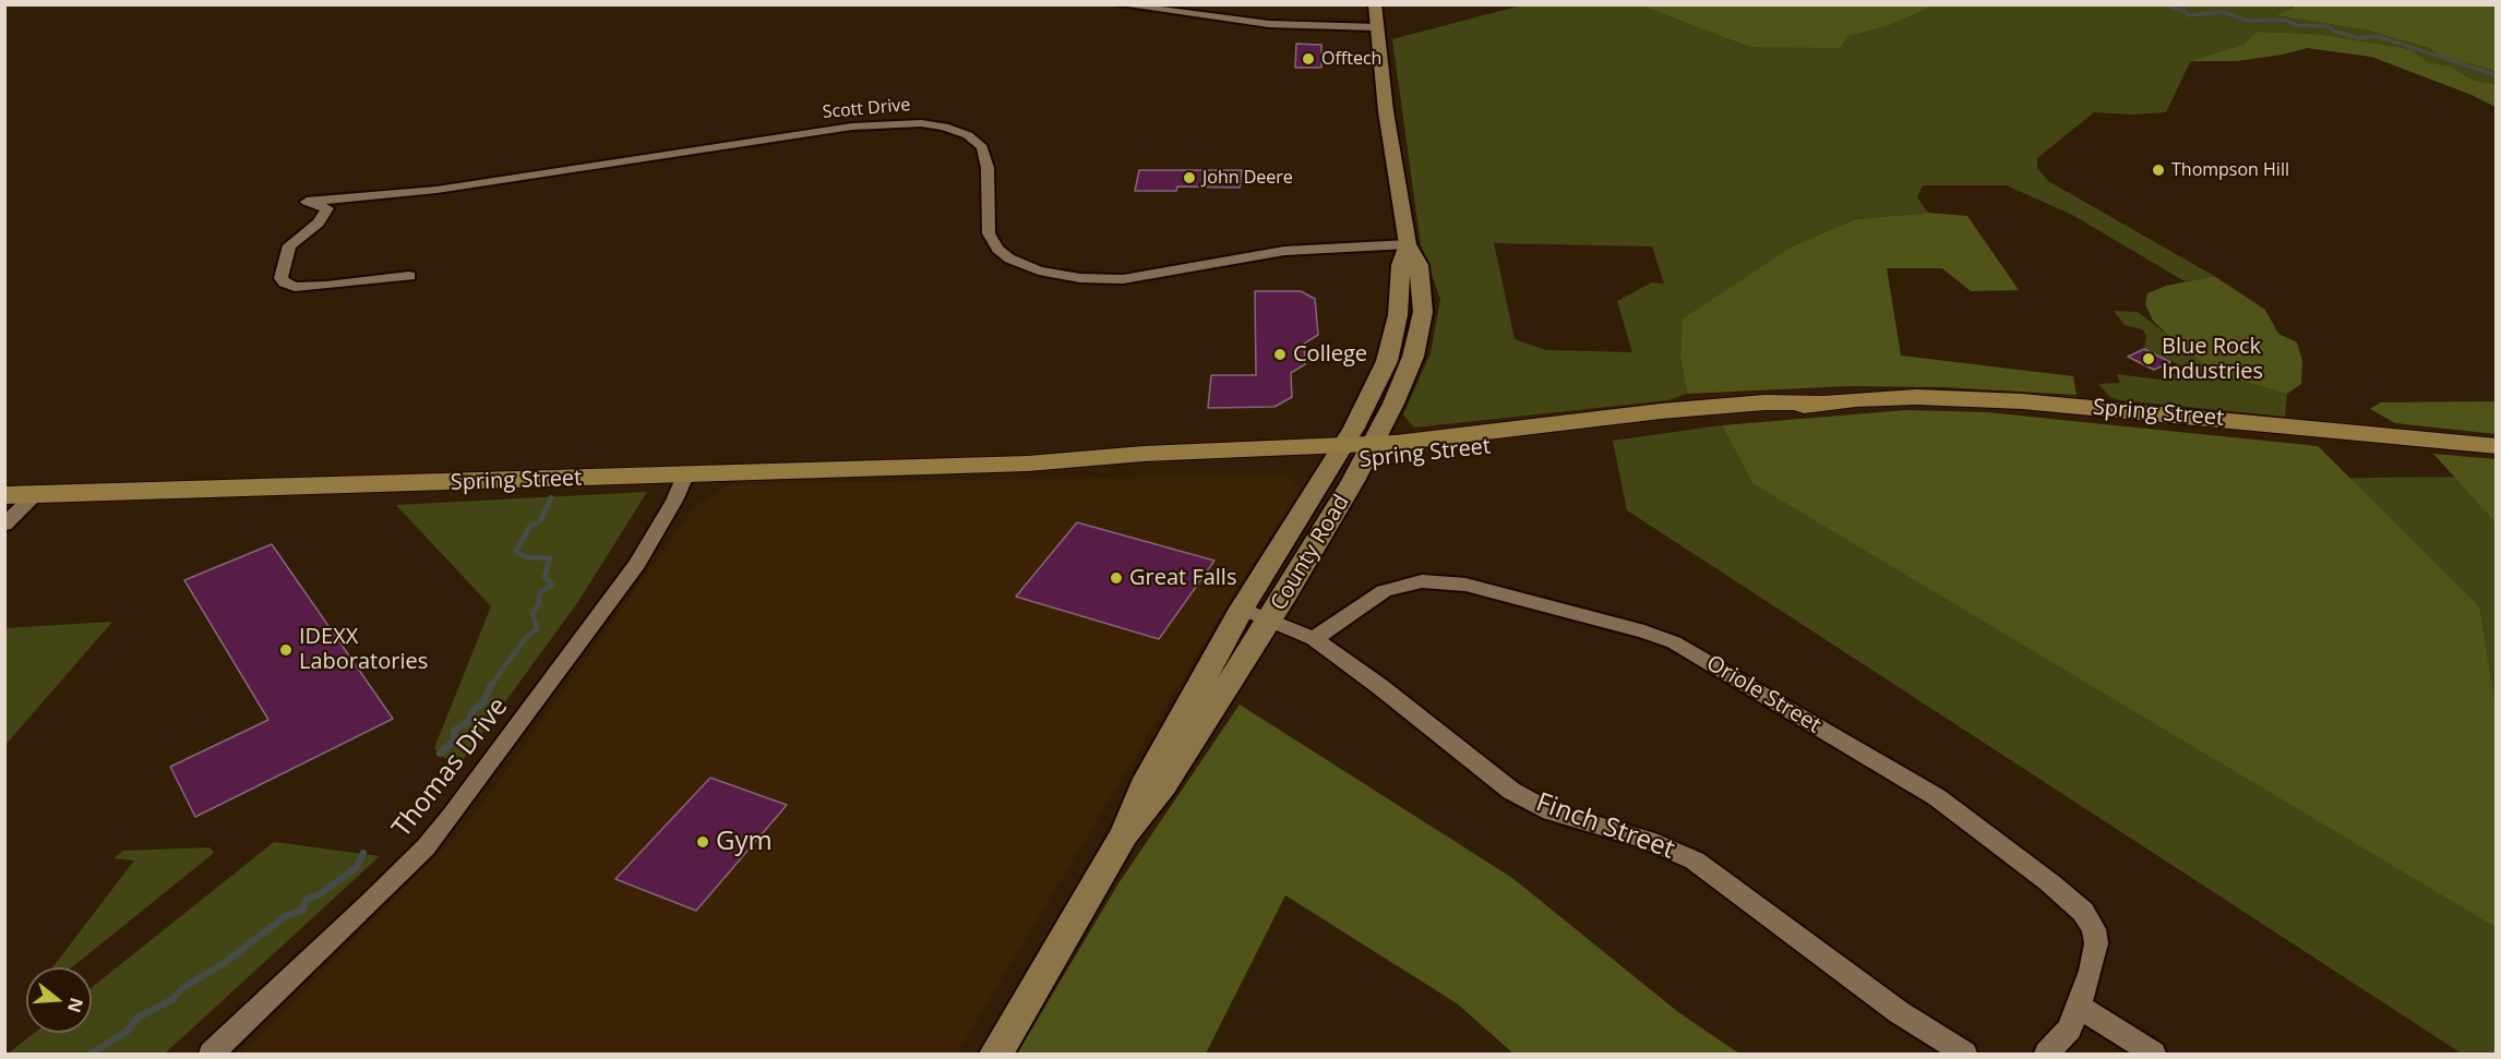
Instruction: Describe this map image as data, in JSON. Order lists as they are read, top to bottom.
{
  "streets": {
    "main road": ["Spring Street", "County Road"],
    "street": [
      "Scott Drive",
      "Oriole Street",
      "Thomas Drive",
      "Finch Street"
    ]
  },
  "crossings": [
    ["Scott Drive", "County Road"],
    ["Spring Street", "County Road"],
    ["Spring Street", "Thomas Drive"],
    ["County Road", "Finch Street"],
    ["Oriole Street", "Finch Street"]
  ],
  "places": [
    "Offtech",
    "Thompson Hill",
    "John Deere",
    "College",
    "Blue Rock Industries",
    "Great Falls",
    "IDEXX Laboratories",
    "Gym"
  ],
  "north": "right"
}
